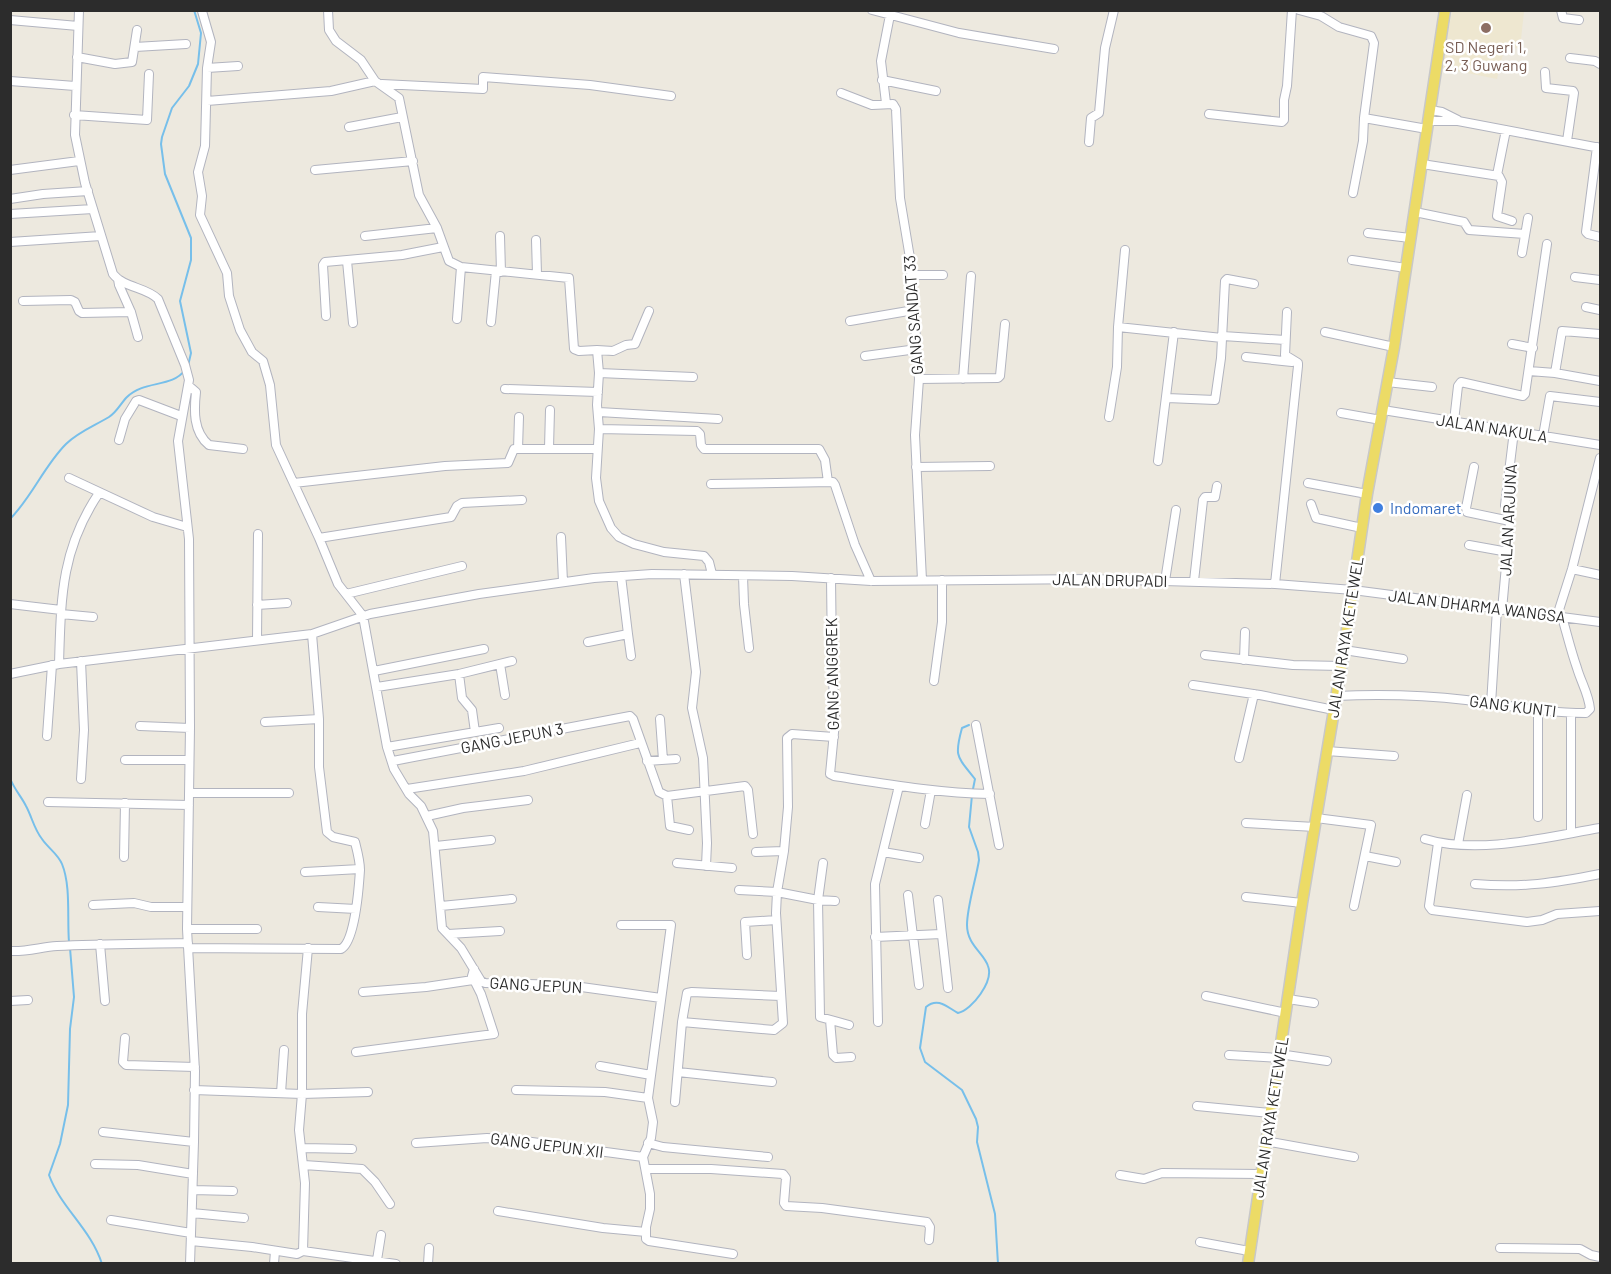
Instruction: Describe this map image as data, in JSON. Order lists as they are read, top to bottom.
{
  "streets": {
    "main road": ["JALAN RAYA KETEWEL"],
    "street": [
      "GANG SANDAT 33",
      "JALAN NAKULA",
      "JALAN ARJUNA",
      "JALAN DRUPADI",
      "JALAN DHARMA WANGSA",
      "GANG ANGGREK",
      "GANG KUNTI",
      "GANG JEPUN 3",
      "GANG JEPUN",
      "GANG JEPUN XII"
    ]
  },
  "crossings": [
    ["GANG SANDAT 33", "JALAN DRUPADI"],
    ["JALAN NAKULA", "JALAN ARJUNA"],
    ["JALAN NAKULA", "JALAN RAYA KETEWEL"],
    ["JALAN ARJUNA", "JALAN DHARMA WANGSA"],
    ["JALAN ARJUNA", "GANG KUNTI"],
    ["JALAN DRUPADI", "JALAN DHARMA WANGSA"],
    ["JALAN DRUPADI", "JALAN RAYA KETEWEL"],
    ["JALAN DRUPADI", "GANG ANGGREK"],
    ["JALAN DRUPADI", "GANG JEPUN"],
    ["JALAN DHARMA WANGSA", "JALAN RAYA KETEWEL"],
    ["JALAN DHARMA WANGSA", "GANG KUNTI"],
    ["JALAN RAYA KETEWEL", "GANG KUNTI"],
    ["GANG JEPUN 3", "GANG JEPUN"]
  ],
  "places": ["SD Negeri 1, 2, 3 Guwang", "Indomaret"]
}
